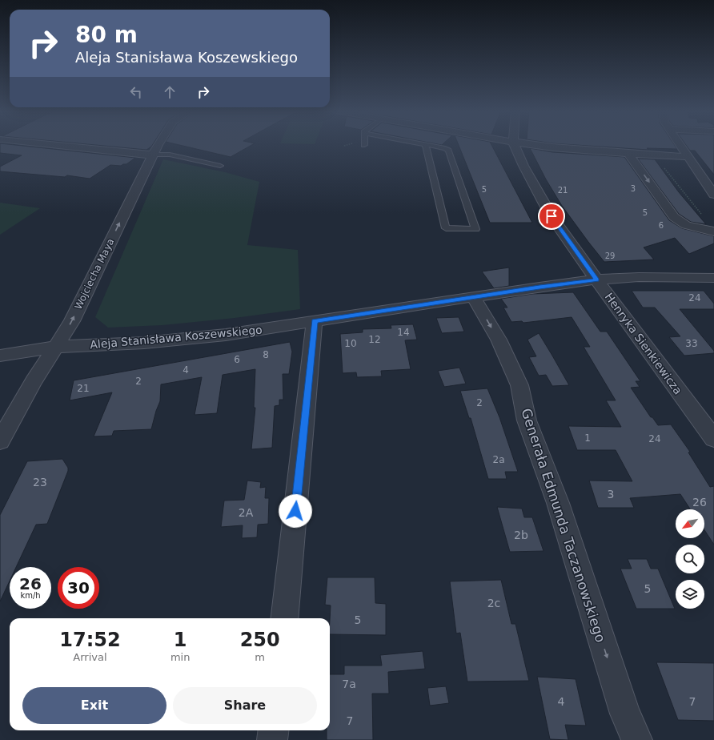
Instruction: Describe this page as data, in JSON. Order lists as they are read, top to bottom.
{
  "streets": {
    "street": [
      "Wojciecha Maya",
      "Aleja Stanisława Koszewskiego",
      "Henryka Sienkiewicza",
      "Generała Edmunda Taczanowskiego"
    ]
  },
  "crossings": [
    ["Wojciecha Maya", "Aleja Stanisława Koszewskiego"],
    ["Aleja Stanisława Koszewskiego", "Henryka Sienkiewicza"],
    ["Aleja Stanisława Koszewskiego", "Generała Edmunda Taczanowskiego"]
  ],
  "one_way": ["Wojciecha Maya", "Generała Edmunda Taczanowskiego"],
  "house_numbers": [
    "3",
    "5",
    "21",
    "5",
    "6",
    "29",
    "24",
    "14",
    "12",
    "10",
    "33",
    "8",
    "6",
    "4",
    "2",
    "21",
    "2",
    "1",
    "24",
    "2a",
    "23",
    "3",
    "26",
    "2A",
    "2b",
    "5",
    "2c",
    "5",
    "7a",
    "4",
    "7",
    "7"
  ],
  "north": "bottom left",
  "page": {
    "turn": ["80 m", "Aleja Stanisława Koszewskiego"],
    "speed": "26 km/h",
    "limit": "30",
    "eta": [
      "17:52",
      "Arrival",
      "1",
      "min",
      "250",
      "m"
    ],
    "buttons": ["Exit", "Share"]
  }
}
